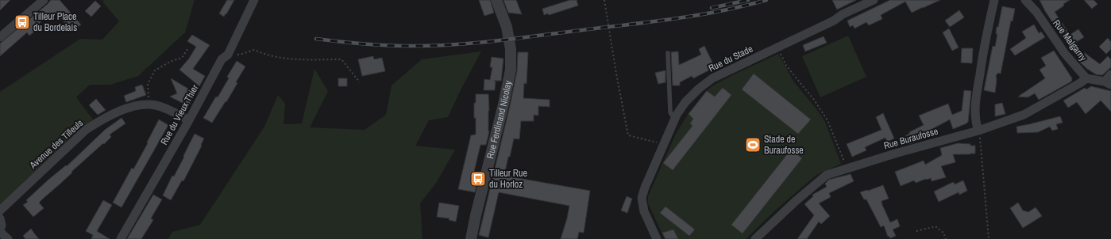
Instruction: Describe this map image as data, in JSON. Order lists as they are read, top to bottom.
{
  "streets": {
    "street": [
      "Rue Malgarny",
      "Rue du Stade",
      "Rue du Vieux Thier",
      "Rue Ferdinand Nicolay",
      "Rue Buraufosse",
      "Avenue des Tilleuls"
    ]
  },
  "crossings": [
    ["Rue Malgarny", "Rue Buraufosse"],
    ["Rue du Vieux Thier", "Avenue des Tilleuls"]
  ],
  "places": {
    "bus stop": ["Tilleur Place du Bordelais", "Tilleur Rue du Horloz"],
    "sports": ["Stade de Buraufosse"]
  }
}
